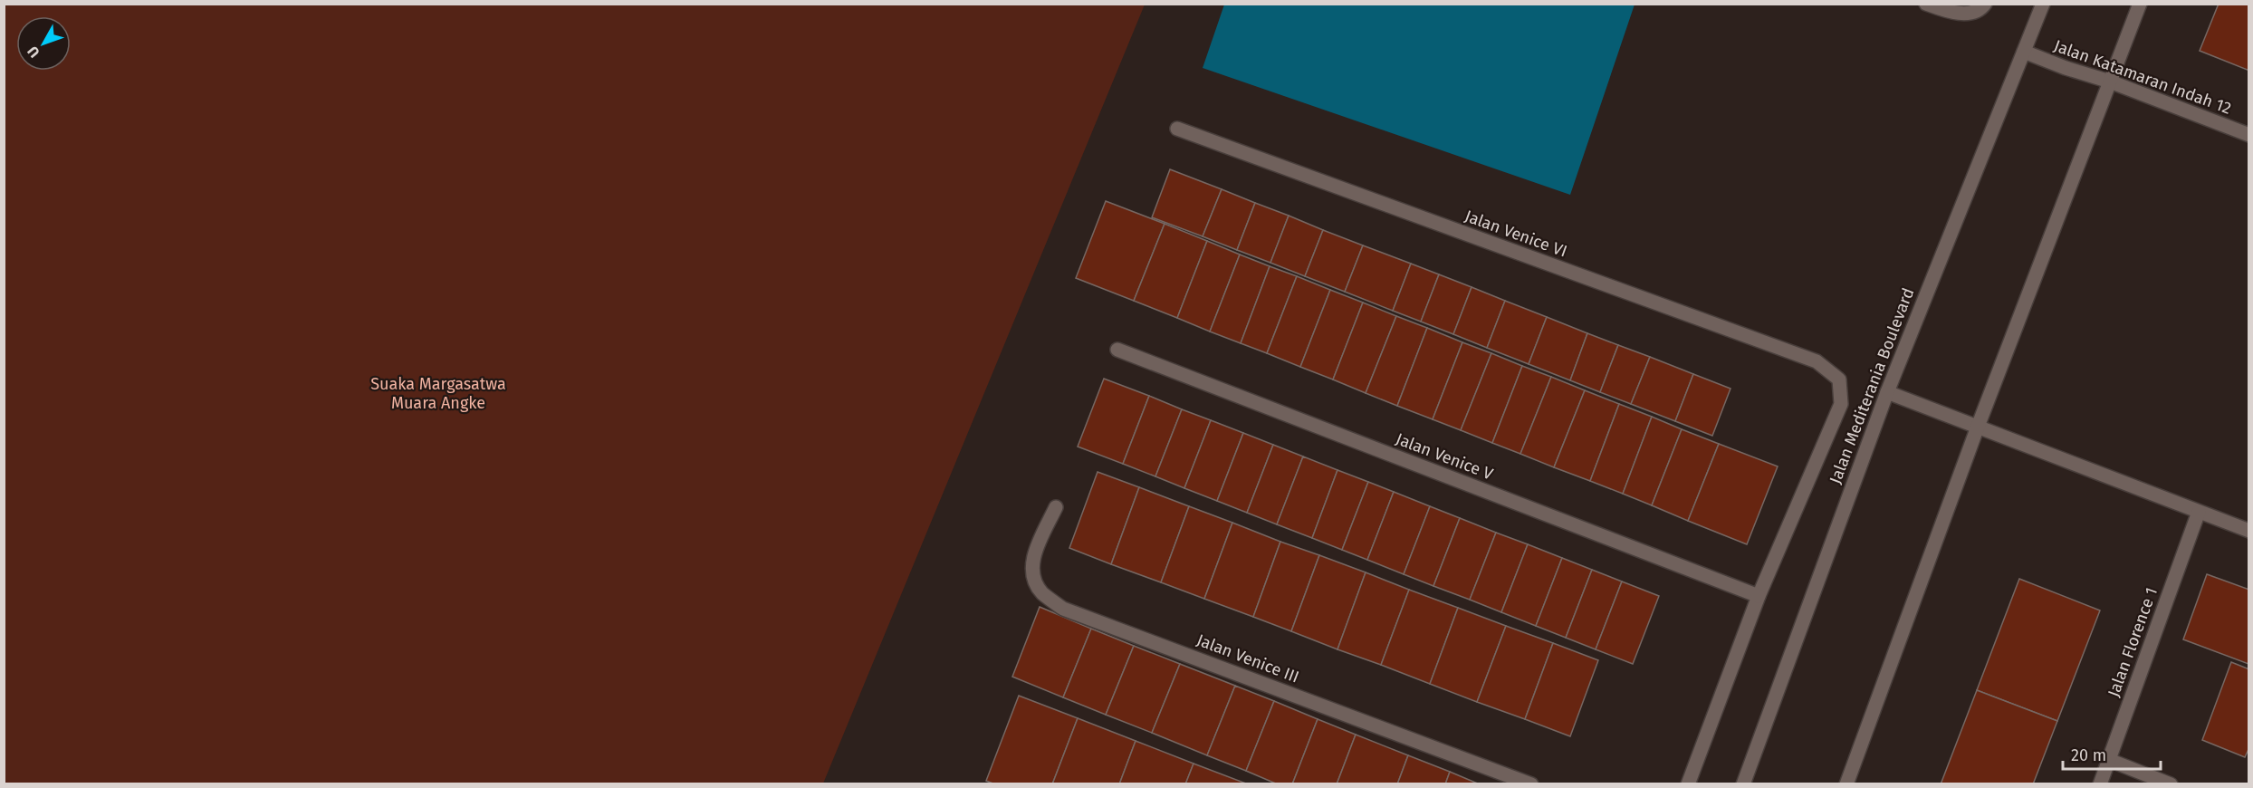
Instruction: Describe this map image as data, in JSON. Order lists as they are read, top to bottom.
{
  "streets": {
    "street": [
      "Jalan Katamaran Indah 12",
      "Jalan Venice VI",
      "Jalan Mediterania Boulevard",
      "Jalan Venice V",
      "Jalan Florence 1",
      "Jalan Venice III"
    ]
  },
  "crossings": [
    ["Jalan Katamaran Indah 12", "Jalan Mediterania Boulevard"],
    ["Jalan Venice VI", "Jalan Venice V"]
  ],
  "parks": ["Suaka Margasatwa Muara Angke"],
  "scale_bar": "20 m",
  "north": "bottom left"
}
